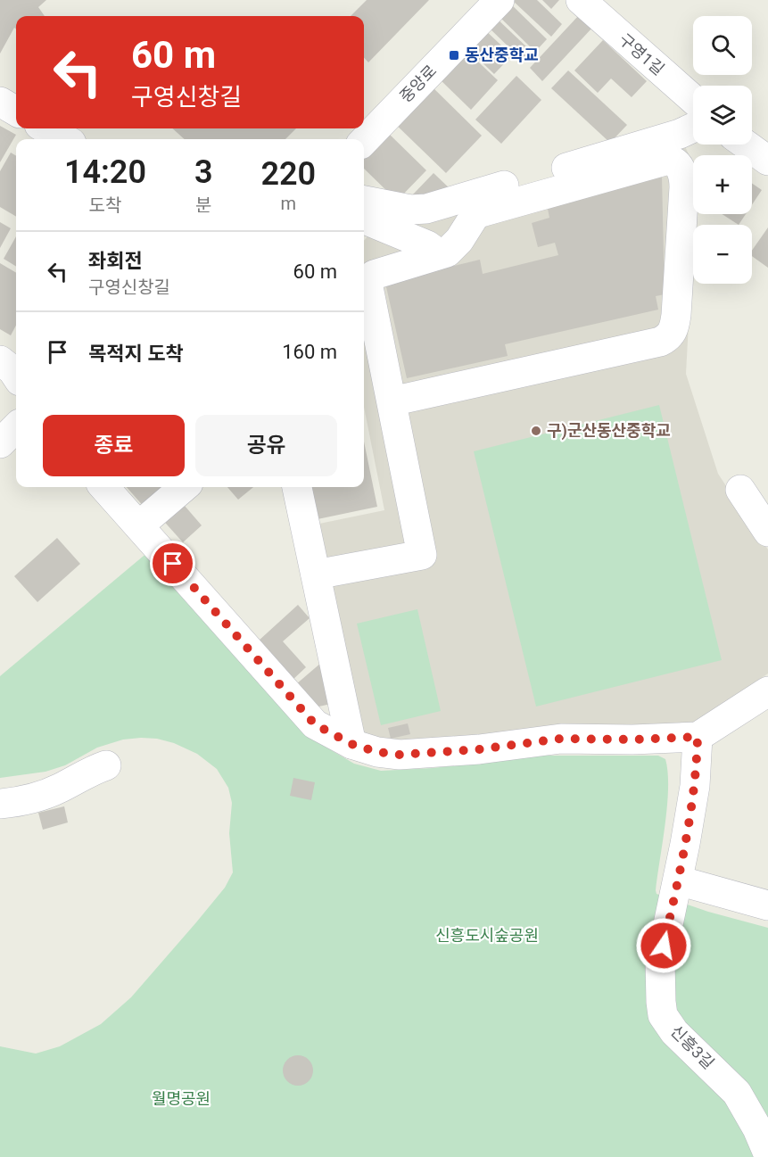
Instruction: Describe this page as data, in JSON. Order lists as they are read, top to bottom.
{
  "streets": {
    "street": ["구영1길", "중앙로", "신흥3길"]
  },
  "parks": ["신흥도시숲공원", "월명공원"],
  "places": {
    "transit": ["동산중학교"],
    "other": ["구)군산동산중학교"]
  },
  "page": {
    "map_buttons": ["+", "−"],
    "turn": ["60 m", "구영신창길"],
    "eta": [
      "14:20",
      "도착",
      "3",
      "분",
      "220",
      "m"
    ],
    "list": [
      {
        "name": "좌회전",
        "note": "구영신창길",
        "value": "60 m"
      },
      {
        "name": "목적지 도착",
        "value": "160 m"
      }
    ],
    "buttons": ["종료", "공유"]
  }
}
